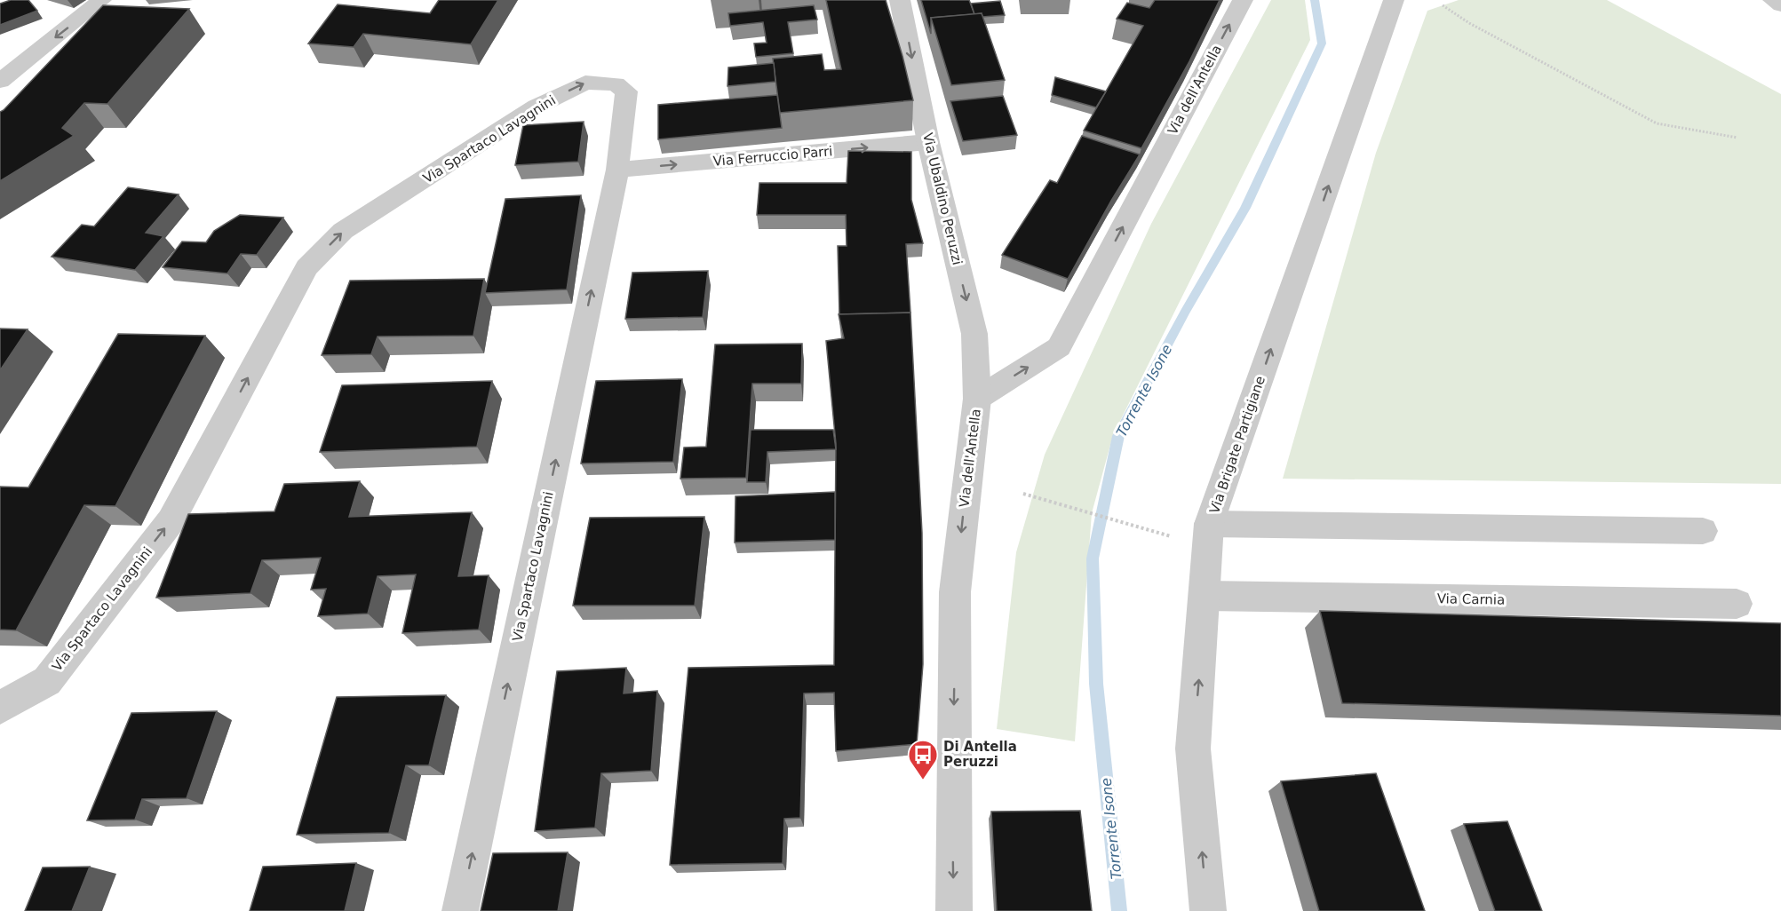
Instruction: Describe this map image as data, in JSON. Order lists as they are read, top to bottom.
{
  "streets": {
    "street": [
      "Via dell'Antella",
      "Via Spartaco Lavagnini",
      "Via Ferruccio Parri",
      "Via Ubaldino Peruzzi",
      "Via Brigate Partigiane",
      "Via Carnia"
    ]
  },
  "crossings": [
    ["Via dell'Antella", "Via Ubaldino Peruzzi"],
    ["Via Spartaco Lavagnini", "Via Ferruccio Parri"],
    ["Via Ferruccio Parri", "Via Ubaldino Peruzzi"],
    ["Via Brigate Partigiane", "Via Carnia"]
  ],
  "one_way": [
    "Via Spartaco Lavagnini",
    "Via Ferruccio Parri",
    "Via Ubaldino Peruzzi",
    "Via Brigate Partigiane"
  ],
  "water": ["Torrente Isone"],
  "places": {
    "bus stop": ["Di Antella Peruzzi"]
  }
}
